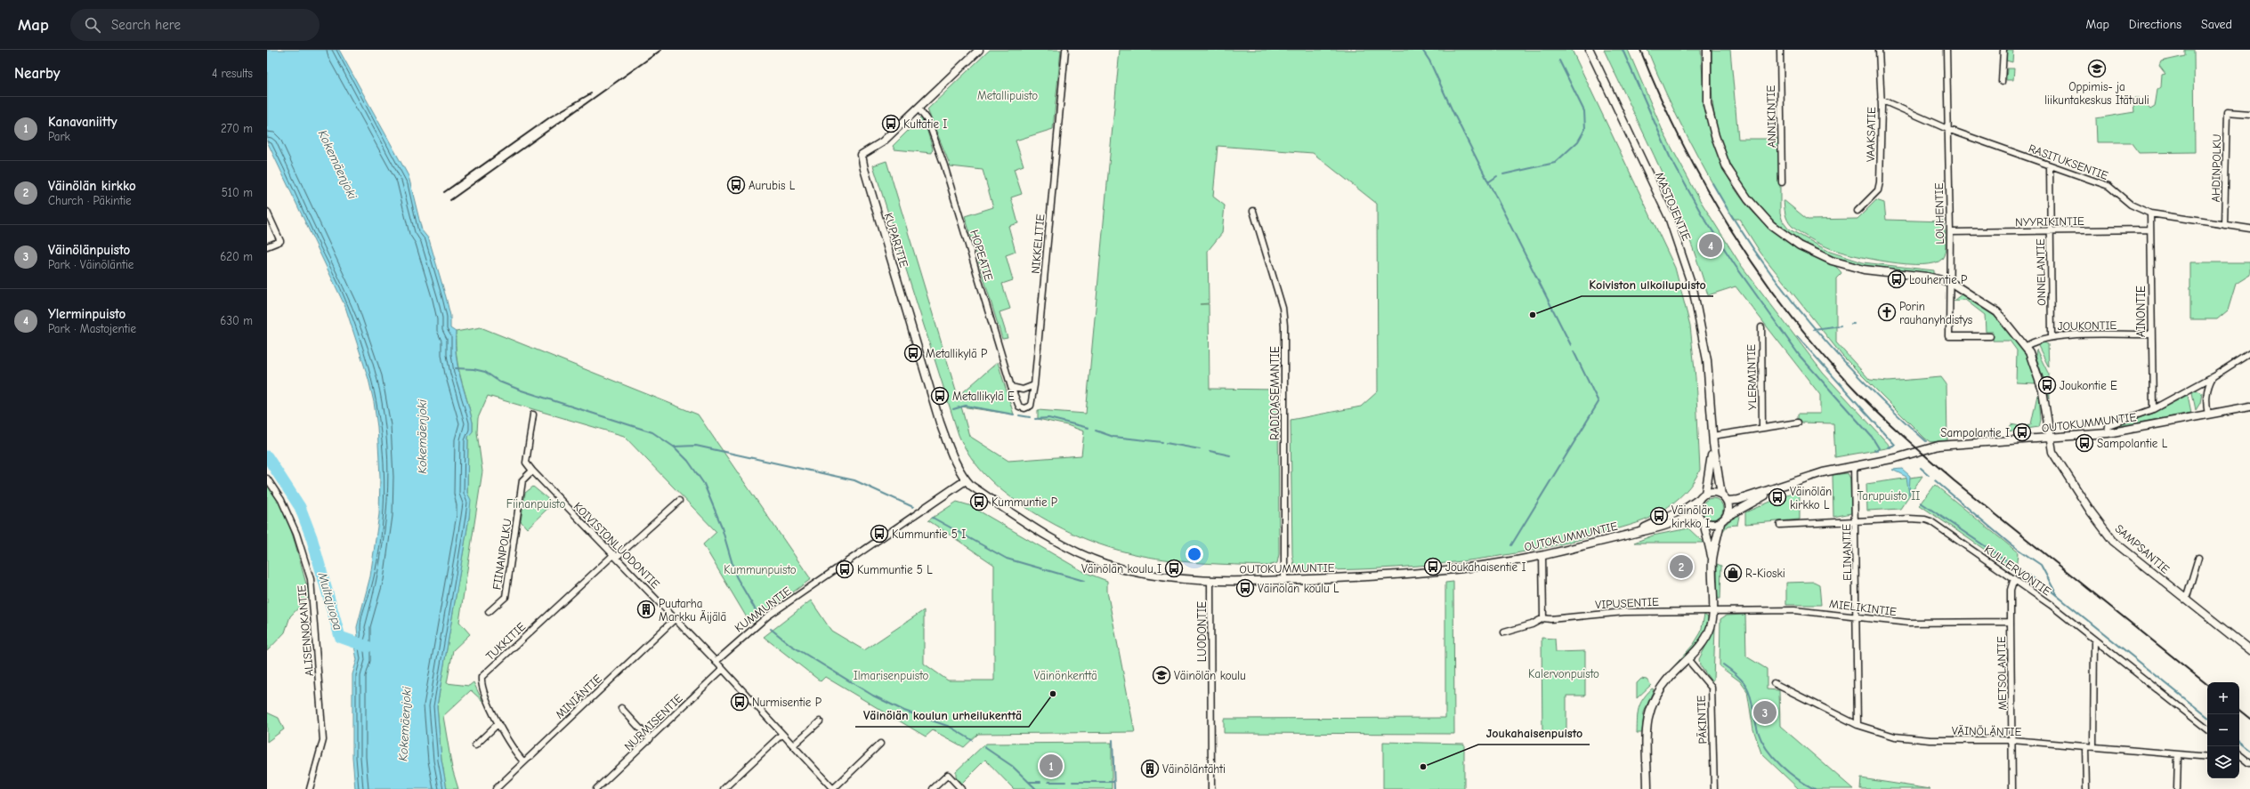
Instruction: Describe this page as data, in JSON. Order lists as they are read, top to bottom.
{
  "streets": {
    "street": [
      "ANNIKINTIE",
      "VAAKSATIE",
      "RASITUKSENTIE",
      "AHDINPOLKU",
      "MASTOJENTIE",
      "LOUHENTIE",
      "NYYRIKINTIE",
      "KUPARITIE",
      "NIKKELITIE",
      "HOPEATIE",
      "ONNELANTIE",
      "AINONTIE",
      "JOUKONTIE",
      "YLERMINTIE",
      "RADIOASEMANTIE",
      "OUTOKUMMUNTIE",
      "KOIVISTONLUODONTIE",
      "SAMPSANTIE",
      "ELINANTIE",
      "FIINANPOLKU",
      "KULLERVONTIE",
      "VIPUSENTIE",
      "MIELIKINTIE",
      "KUMMUNTIE",
      "ALISENNOKANTIE",
      "LUODONTIE",
      "TUKKITIE",
      "METSOLANTIE",
      "MINIÄNTIE",
      "PÄKINTIE",
      "NURMISENTIE",
      "VÄINÖLÄNTIE"
    ]
  },
  "crossings": [
    ["VAAKSATIE", "RASITUKSENTIE"],
    ["RASITUKSENTIE", "AHDINPOLKU"],
    ["RASITUKSENTIE", "LOUHENTIE"],
    ["RASITUKSENTIE", "ONNELANTIE"],
    ["RASITUKSENTIE", "AINONTIE"],
    ["MASTOJENTIE", "OUTOKUMMUNTIE"],
    ["LOUHENTIE", "NYYRIKINTIE"],
    ["NYYRIKINTIE", "ONNELANTIE"],
    ["NYYRIKINTIE", "AINONTIE"],
    ["KUPARITIE", "HOPEATIE"],
    ["KUPARITIE", "OUTOKUMMUNTIE"],
    ["KUPARITIE", "KUMMUNTIE"],
    ["NIKKELITIE", "HOPEATIE"],
    ["ONNELANTIE", "JOUKONTIE"],
    ["AINONTIE", "JOUKONTIE"],
    ["JOUKONTIE", "SAMPSANTIE"],
    ["RADIOASEMANTIE", "OUTOKUMMUNTIE"],
    ["OUTOKUMMUNTIE", "SAMPSANTIE"],
    ["OUTOKUMMUNTIE", "ELINANTIE"],
    ["OUTOKUMMUNTIE", "KUMMUNTIE"],
    ["OUTOKUMMUNTIE", "LUODONTIE"],
    ["KOIVISTONLUODONTIE", "FIINANPOLKU"],
    ["KOIVISTONLUODONTIE", "KUMMUNTIE"],
    ["KOIVISTONLUODONTIE", "TUKKITIE"],
    ["KOIVISTONLUODONTIE", "MINIÄNTIE"],
    ["KOIVISTONLUODONTIE", "NURMISENTIE"],
    ["ELINANTIE", "KULLERVONTIE"],
    ["ELINANTIE", "MIELIKINTIE"],
    ["ELINANTIE", "VÄINÖLÄNTIE"],
    ["KULLERVONTIE", "METSOLANTIE"],
    ["VIPUSENTIE", "MIELIKINTIE"],
    ["MIELIKINTIE", "METSOLANTIE"],
    ["TUKKITIE", "MINIÄNTIE"],
    ["METSOLANTIE", "VÄINÖLÄNTIE"]
  ],
  "water": ["Kokemäenjoki", "Multajuopa"],
  "parks": [
    "Metallipuisto",
    "Tarupuisto II",
    "Fiinanpuisto",
    "Kummunpuisto",
    "Kalervonpuisto",
    "Ilmarisenpuisto",
    "Väinönkenttä"
  ],
  "places": {
    "school or university": ["Oppimis- ja liikuntakeskus Itätuuli", "Väinölän koulu"],
    "bus stop": [
      "Kultatie I",
      "Aurubis L",
      "Louhentie P",
      "Metallikylä P",
      "Joukontie E",
      "Metallikylä E",
      "Sampolantie I",
      "Sampolantie L",
      "Väinölän kirkko L",
      "Kummuntie P",
      "Väinölän kirkko I",
      "Kummuntie 5 I",
      "Joukahaisentie I",
      "Väinölän koulu I",
      "Kummuntie 5 L",
      "Väinölän koulu L",
      "Nurmisentie P"
    ],
    "church": ["Porin rauhanyhdistys"],
    "other": ["Koiviston ulkoilupuisto", "Väinölän koulun urheilukenttä", "Joukahaisenpuisto"],
    "shop": ["R-Kioski"],
    "building": ["Puutarha Markku Äijälä", "Väinöläntähti"]
  },
  "page": {
    "header": "Map",
    "search": "Search here",
    "nav": ["Map", "Directions", "Saved"],
    "heading": ["Nearby", "4 results"],
    "list": [
      {
        "mark": "1",
        "name": "Kanavaniitty",
        "note": "Park",
        "value": "270 m"
      },
      {
        "mark": "2",
        "name": "Väinölän kirkko",
        "note": "Church · Päkintie",
        "value": "510 m"
      },
      {
        "mark": "3",
        "name": "Väinölänpuisto",
        "note": "Park · Väinöläntie",
        "value": "620 m"
      },
      {
        "mark": "4",
        "name": "Ylerminpuisto",
        "note": "Park · Mastojentie",
        "value": "630 m"
      }
    ],
    "pins": [
      "4",
      "2",
      "3",
      "1"
    ],
    "map_buttons": ["+", "−"]
  }
}
